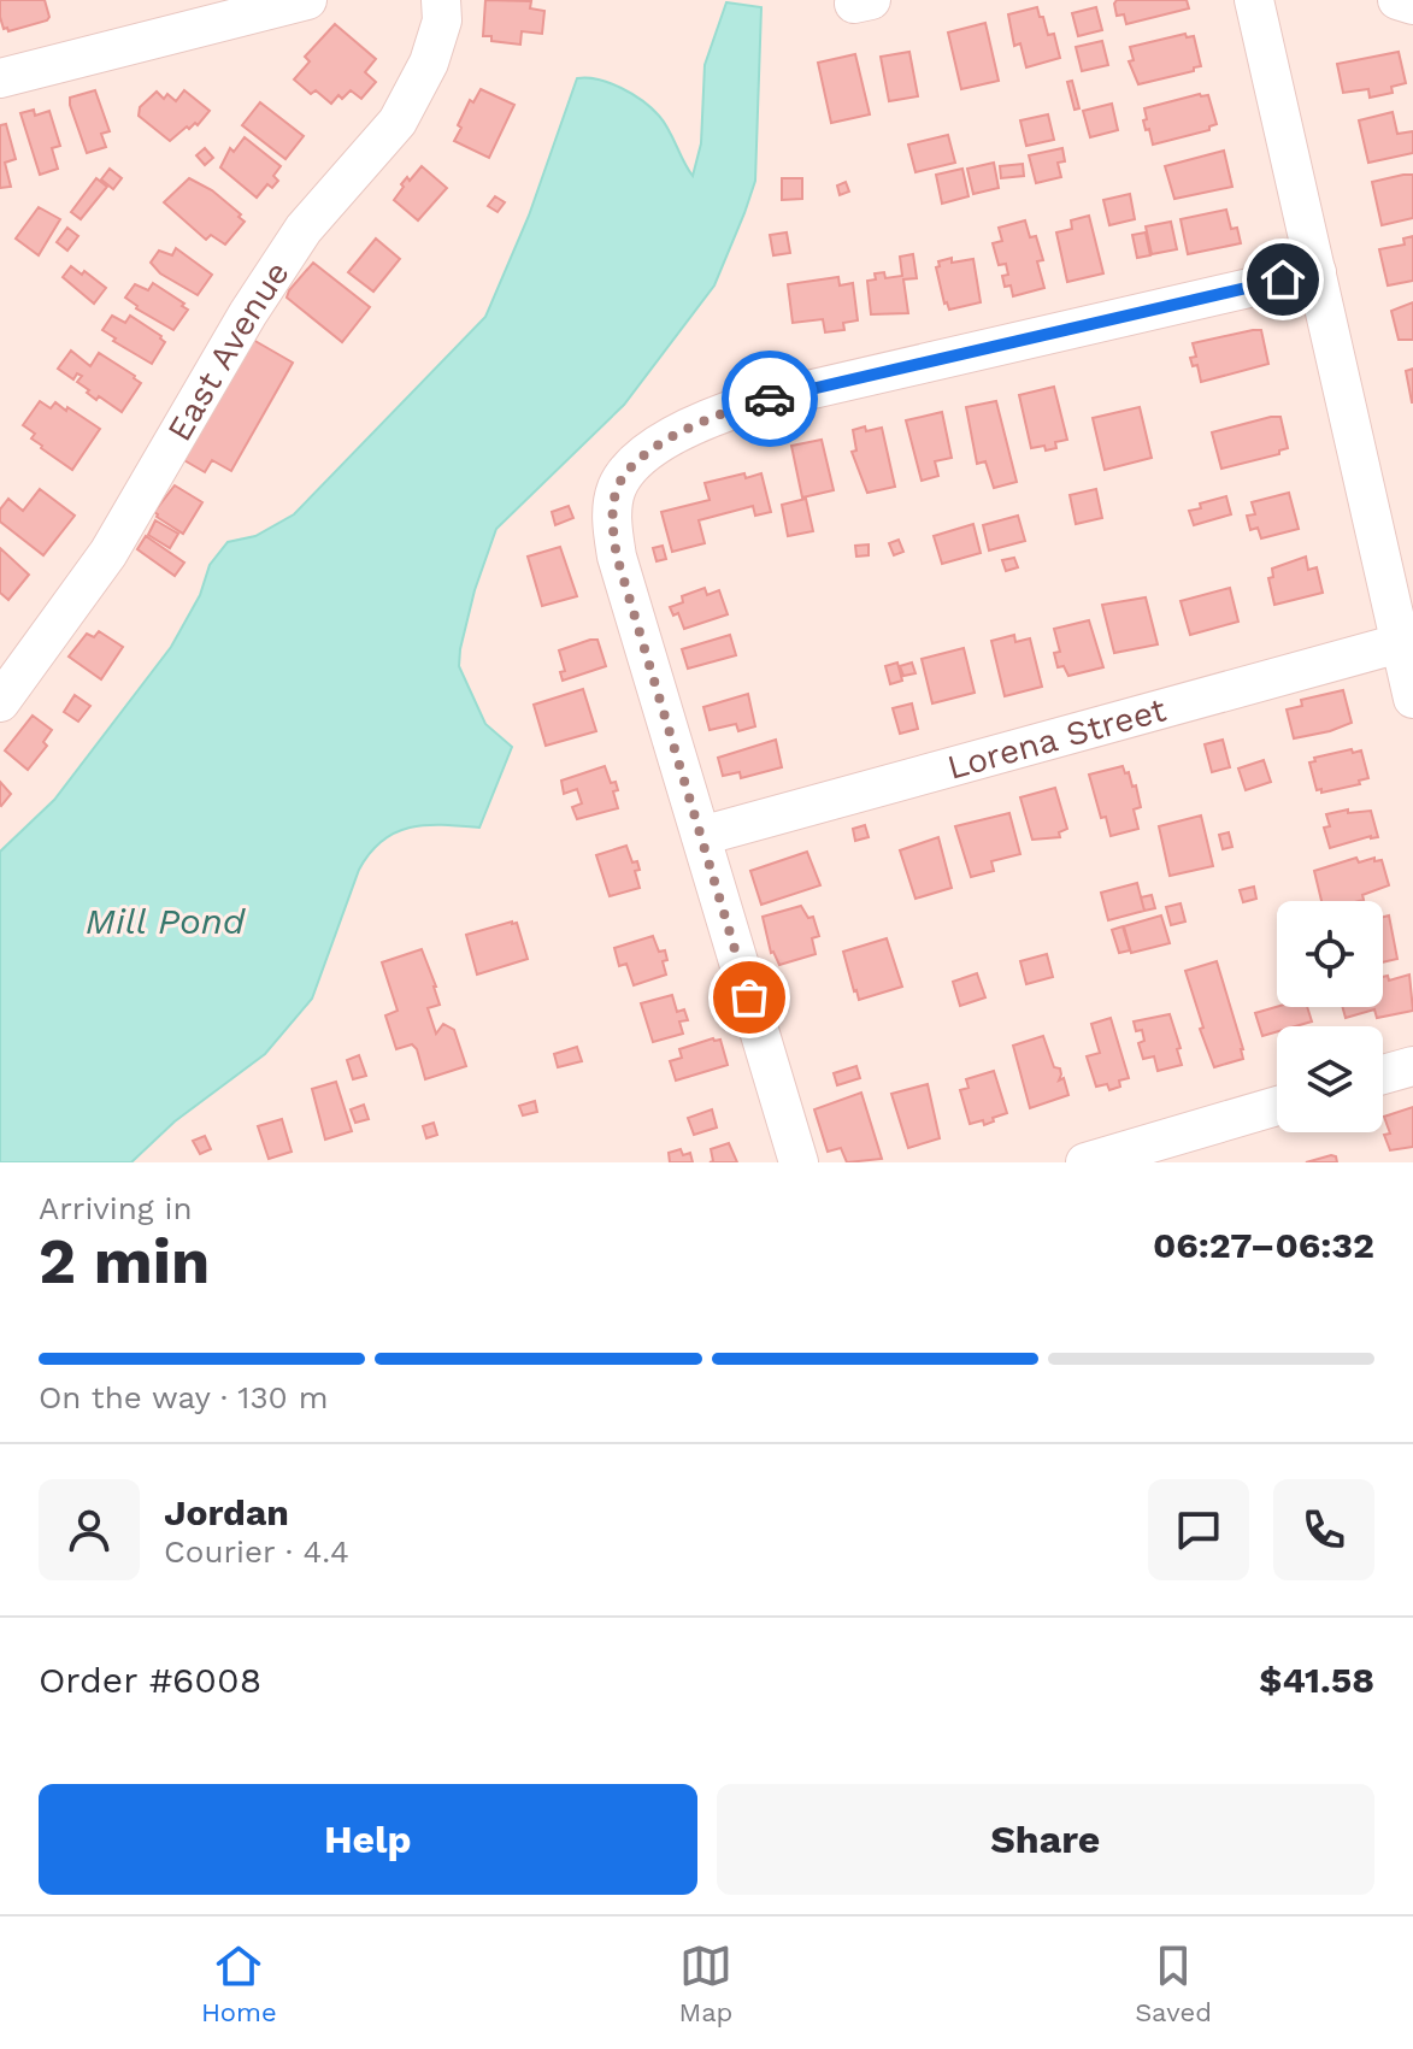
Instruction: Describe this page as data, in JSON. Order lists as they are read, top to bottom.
{
  "streets": {
    "street": ["East Avenue", "Lorena Street"]
  },
  "water": ["Mill Pond"],
  "page": {
    "heading": ["2 min", "Arriving in", "06:27–06:32"],
    "panel": [
      "Jordan",
      "Courier · 4.4",
      "Order #6008",
      "$41.58"
    ],
    "bar": "On the way · 130 m",
    "buttons": ["Help", "Share"],
    "tabs": ["Home", "Map", "Saved"]
  }
}
